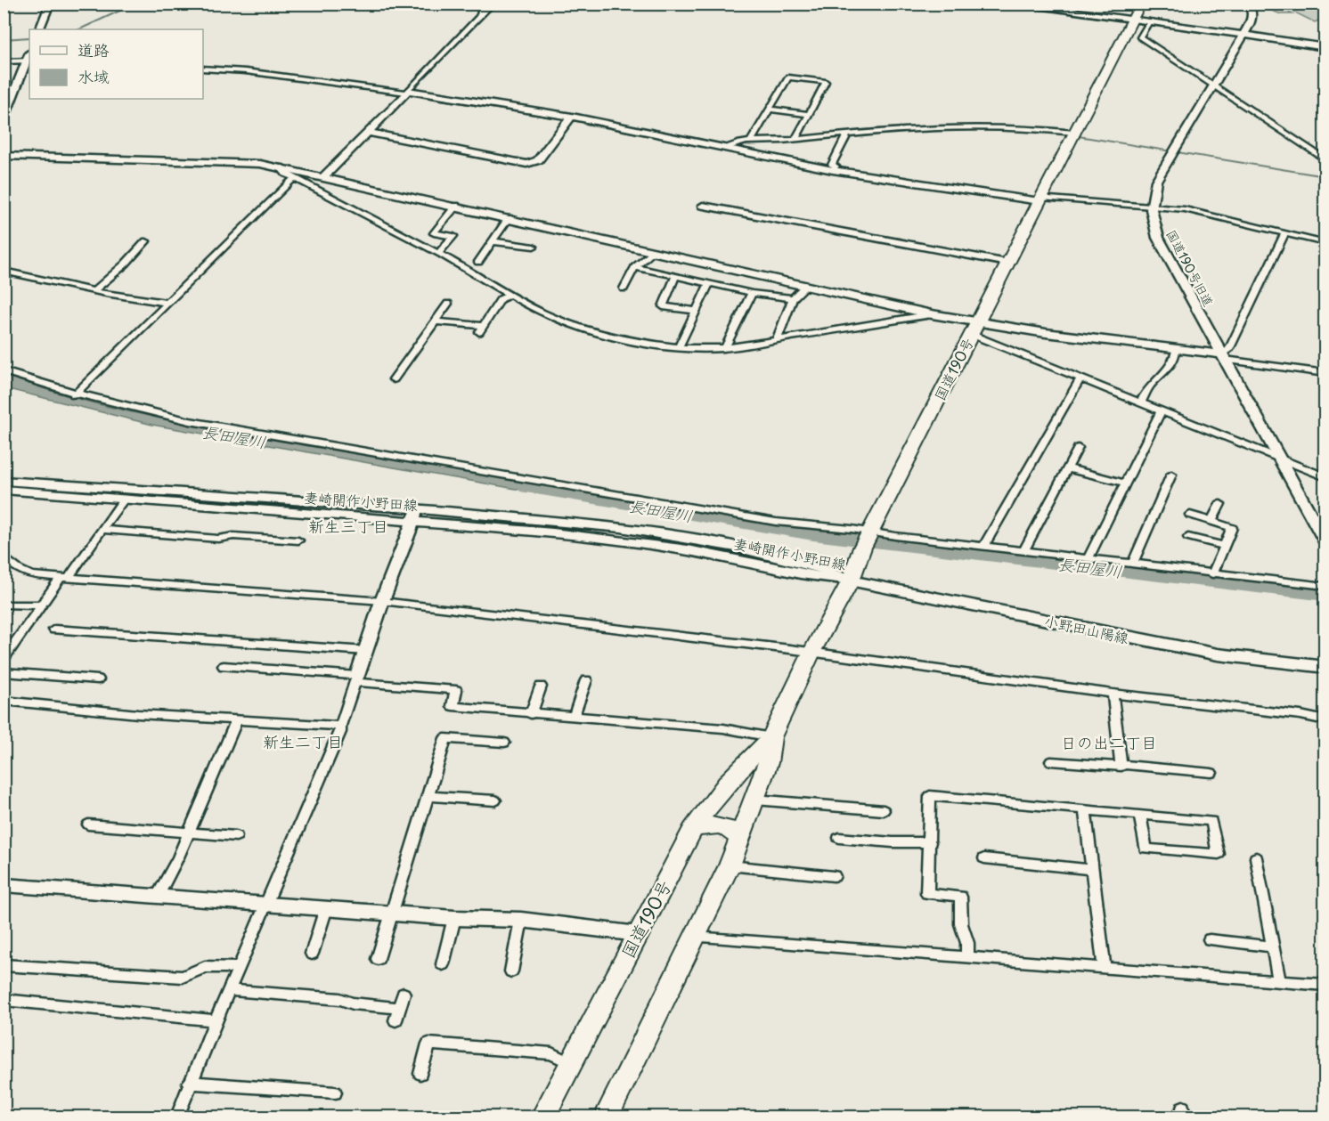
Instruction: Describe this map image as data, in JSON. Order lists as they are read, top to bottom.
{
  "streets": {
    "highway": ["国道190号"],
    "main road": ["小野田山陽線"],
    "street": ["国道190号旧道", "妻崎開作小野田線"]
  },
  "crossings": [
    ["国道190号", "妻崎開作小野田線"],
    ["国道190号", "小野田山陽線"],
    ["妻崎開作小野田線", "小野田山陽線"]
  ],
  "districts": ["新生三丁目", "新生二丁目", "日の出二丁目"],
  "water": ["長田屋川"],
  "legend": ["道路", "水域"]
}
